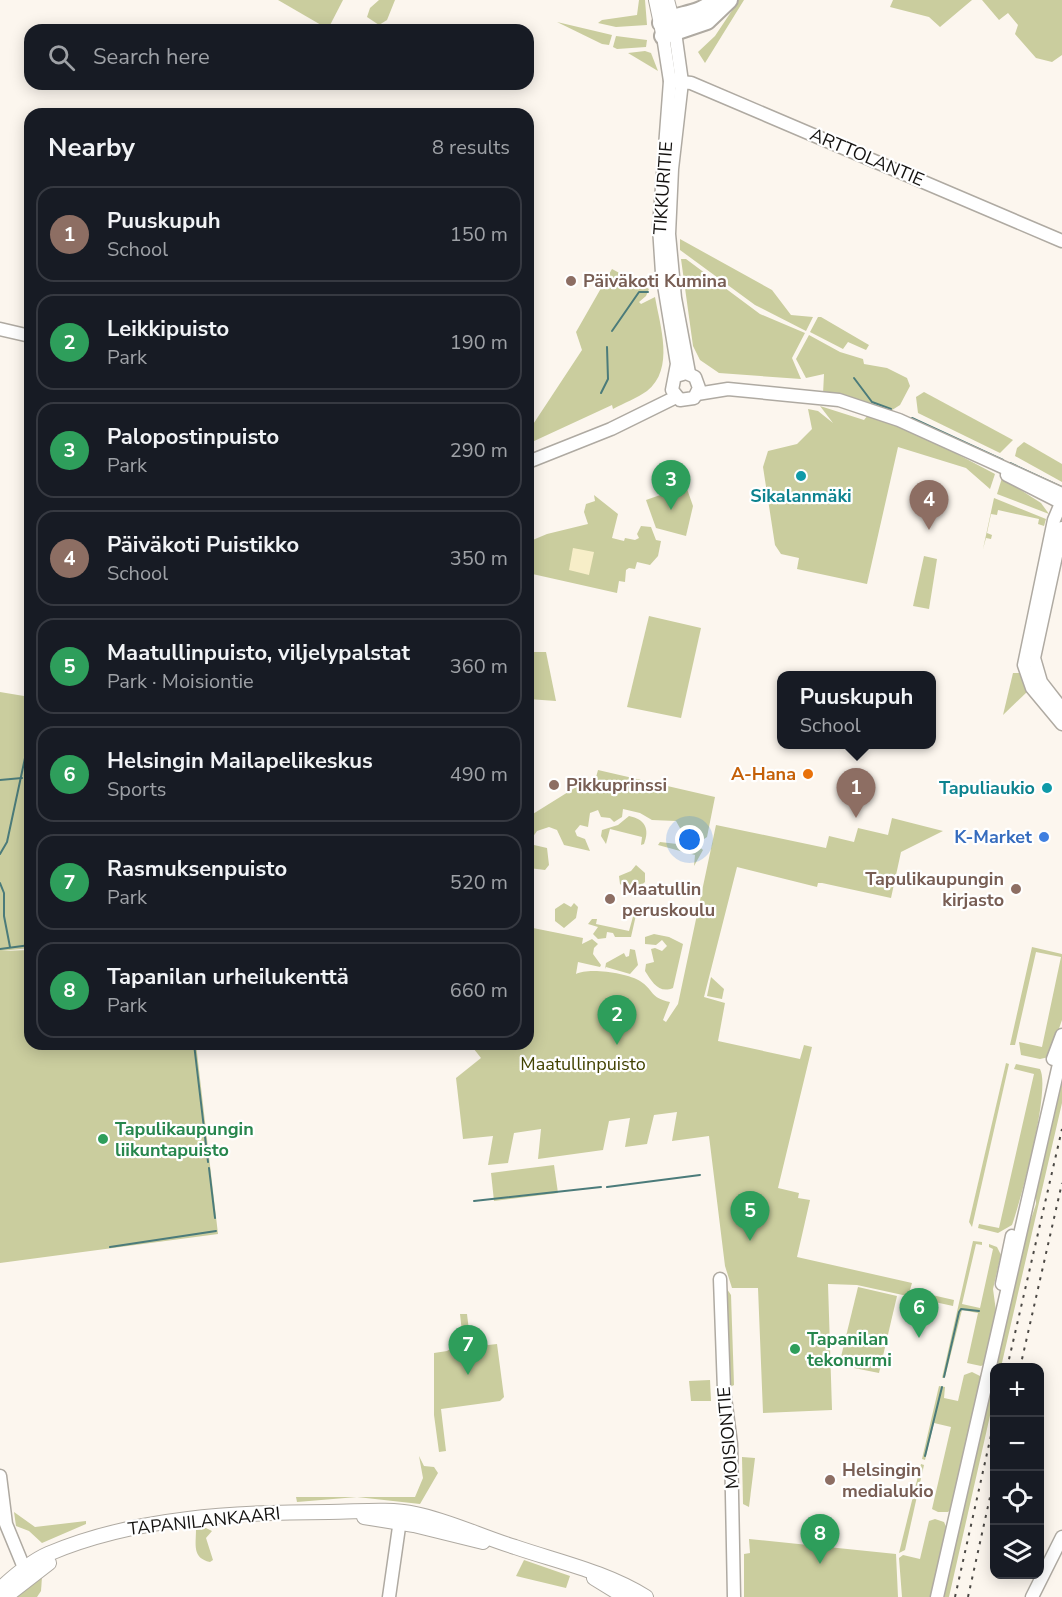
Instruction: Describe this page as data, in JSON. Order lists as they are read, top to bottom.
{
  "streets": {
    "main road": [
      "ARTTOLANTIE",
      "TIKKURITIE",
      "MOISIONTIE",
      "TAPANILANKAARI"
    ]
  },
  "crossings": [
    ["ARTTOLANTIE", "TIKKURITIE"]
  ],
  "parks": ["Maatullinpuisto"],
  "places": [
    "Päiväkoti Kumina",
    "Sikalanmäki",
    "A-Hana",
    "Pikkuprinssi",
    "Tapuliaukio",
    "K-Market",
    "Tapulikaupungin kirjasto",
    "Maatullin peruskoulu",
    "Tapulikaupungin liikuntapuisto",
    "Tapanilan tekonurmi",
    "Helsingin medialukio"
  ],
  "page": {
    "search": "Search here",
    "heading": ["Nearby", "8 results"],
    "list": [
      {
        "mark": "1",
        "name": "Puuskupuh",
        "note": "School",
        "value": "150 m"
      },
      {
        "mark": "2",
        "name": "Leikkipuisto",
        "note": "Park",
        "value": "190 m"
      },
      {
        "mark": "3",
        "name": "Palopostinpuisto",
        "note": "Park",
        "value": "290 m"
      },
      {
        "mark": "4",
        "name": "Päiväkoti Puistikko",
        "note": "School",
        "value": "350 m"
      },
      {
        "mark": "5",
        "name": "Maatullinpuisto, viljelypalstat",
        "note": "Park · Moisiontie",
        "value": "360 m"
      },
      {
        "mark": "6",
        "name": "Helsingin Mailapelikeskus",
        "note": "Sports",
        "value": "490 m"
      },
      {
        "mark": "7",
        "name": "Rasmuksenpuisto",
        "note": "Park",
        "value": "520 m"
      },
      {
        "mark": "8",
        "name": "Tapanilan urheilukenttä",
        "note": "Park",
        "value": "660 m"
      }
    ],
    "pins": [
      "3",
      "4",
      "1",
      "2",
      "5",
      "6",
      "7",
      "8"
    ],
    "popup": ["Puuskupuh", "School"],
    "map_buttons": ["+", "−"]
  }
}
